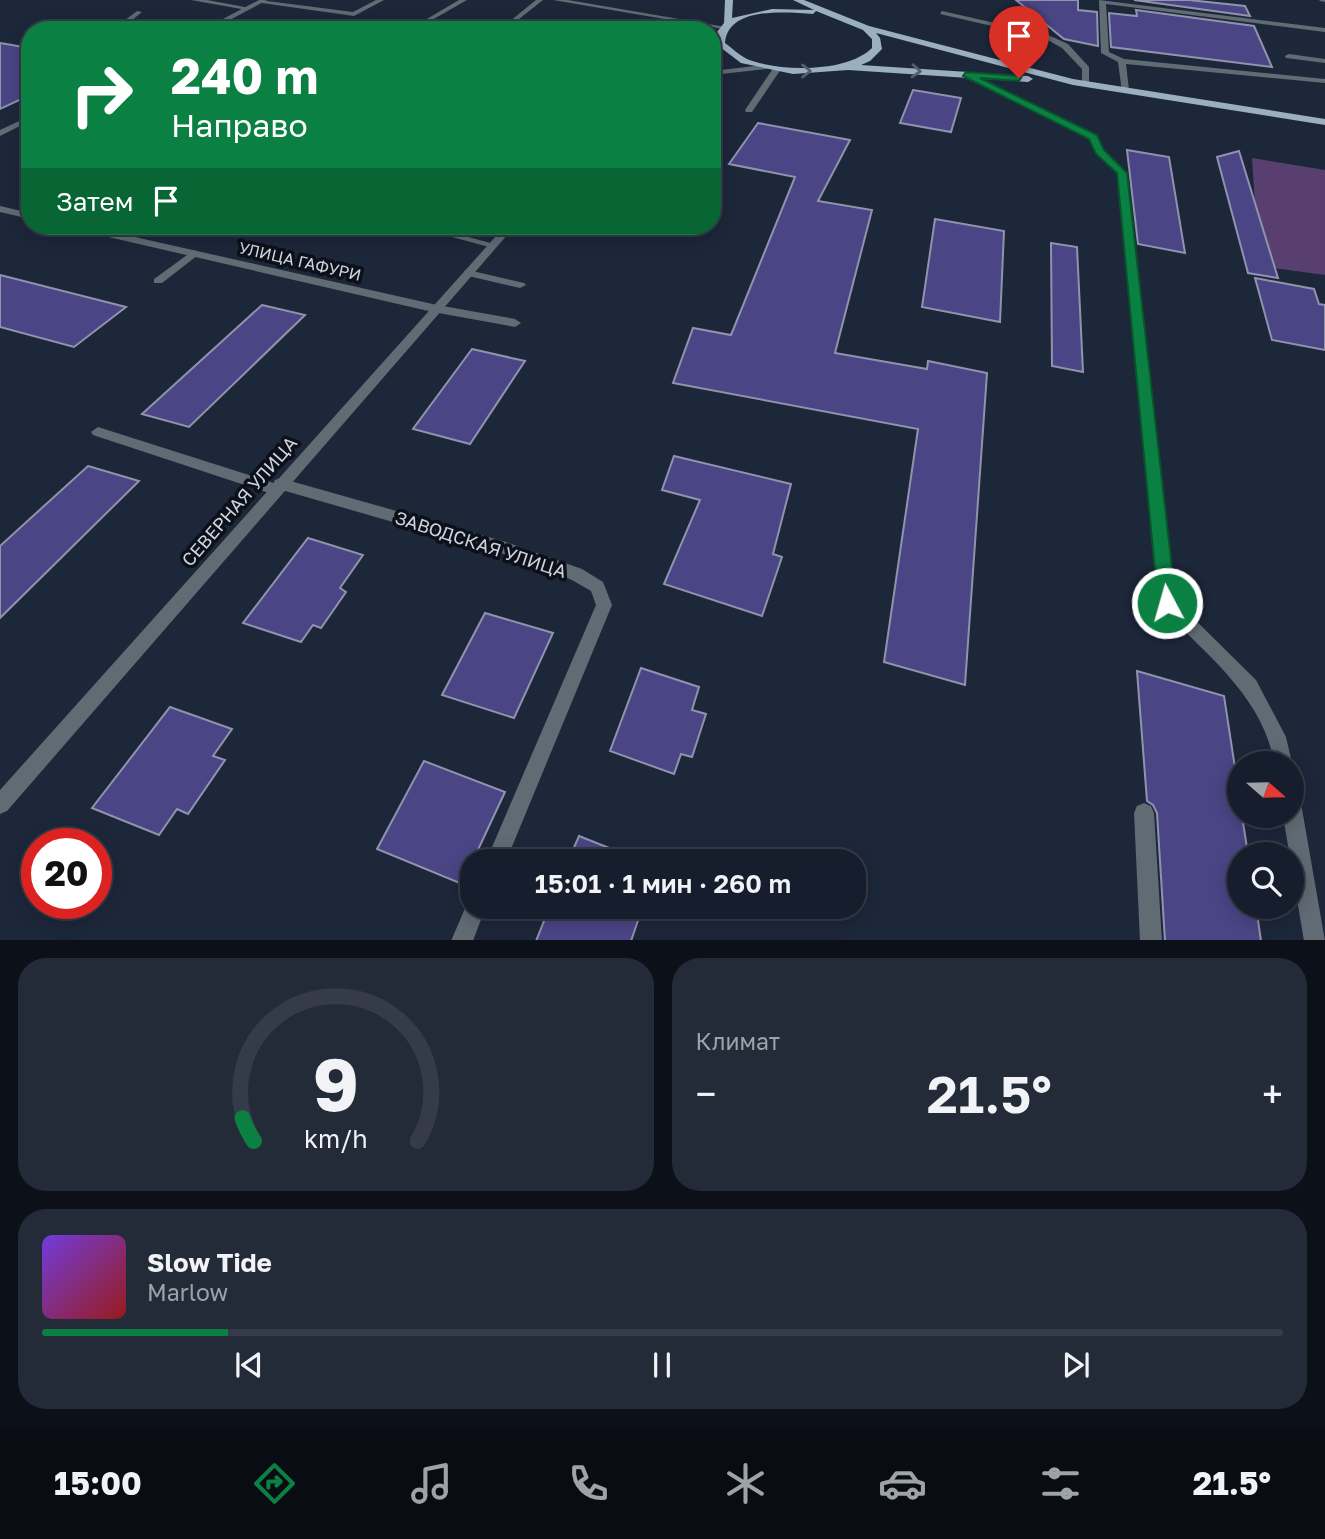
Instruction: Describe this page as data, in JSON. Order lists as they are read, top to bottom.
{
  "streets": {
    "street": ["УЛИЦА ГАФУРИ", "СЕВЕРНАЯ УЛИЦА", "ЗАВОДСКАЯ УЛИЦА"]
  },
  "crossings": [
    ["УЛИЦА ГАФУРИ", "СЕВЕРНАЯ УЛИЦА"],
    ["СЕВЕРНАЯ УЛИЦА", "ЗАВОДСКАЯ УЛИЦА"]
  ],
  "north": "right",
  "page": {
    "turn": ["240 m", "Направо"],
    "then": "Затем",
    "limit": "20",
    "trip": "15:01 · 1 мин · 260 m",
    "tile": "Климат",
    "heat": ["−", "21.5°", "+"],
    "song": ["Slow Tide", "Marlow"],
    "tabs": ["15:00", "21.5°"],
    "gauge": ["9", "km/h"]
  }
}
